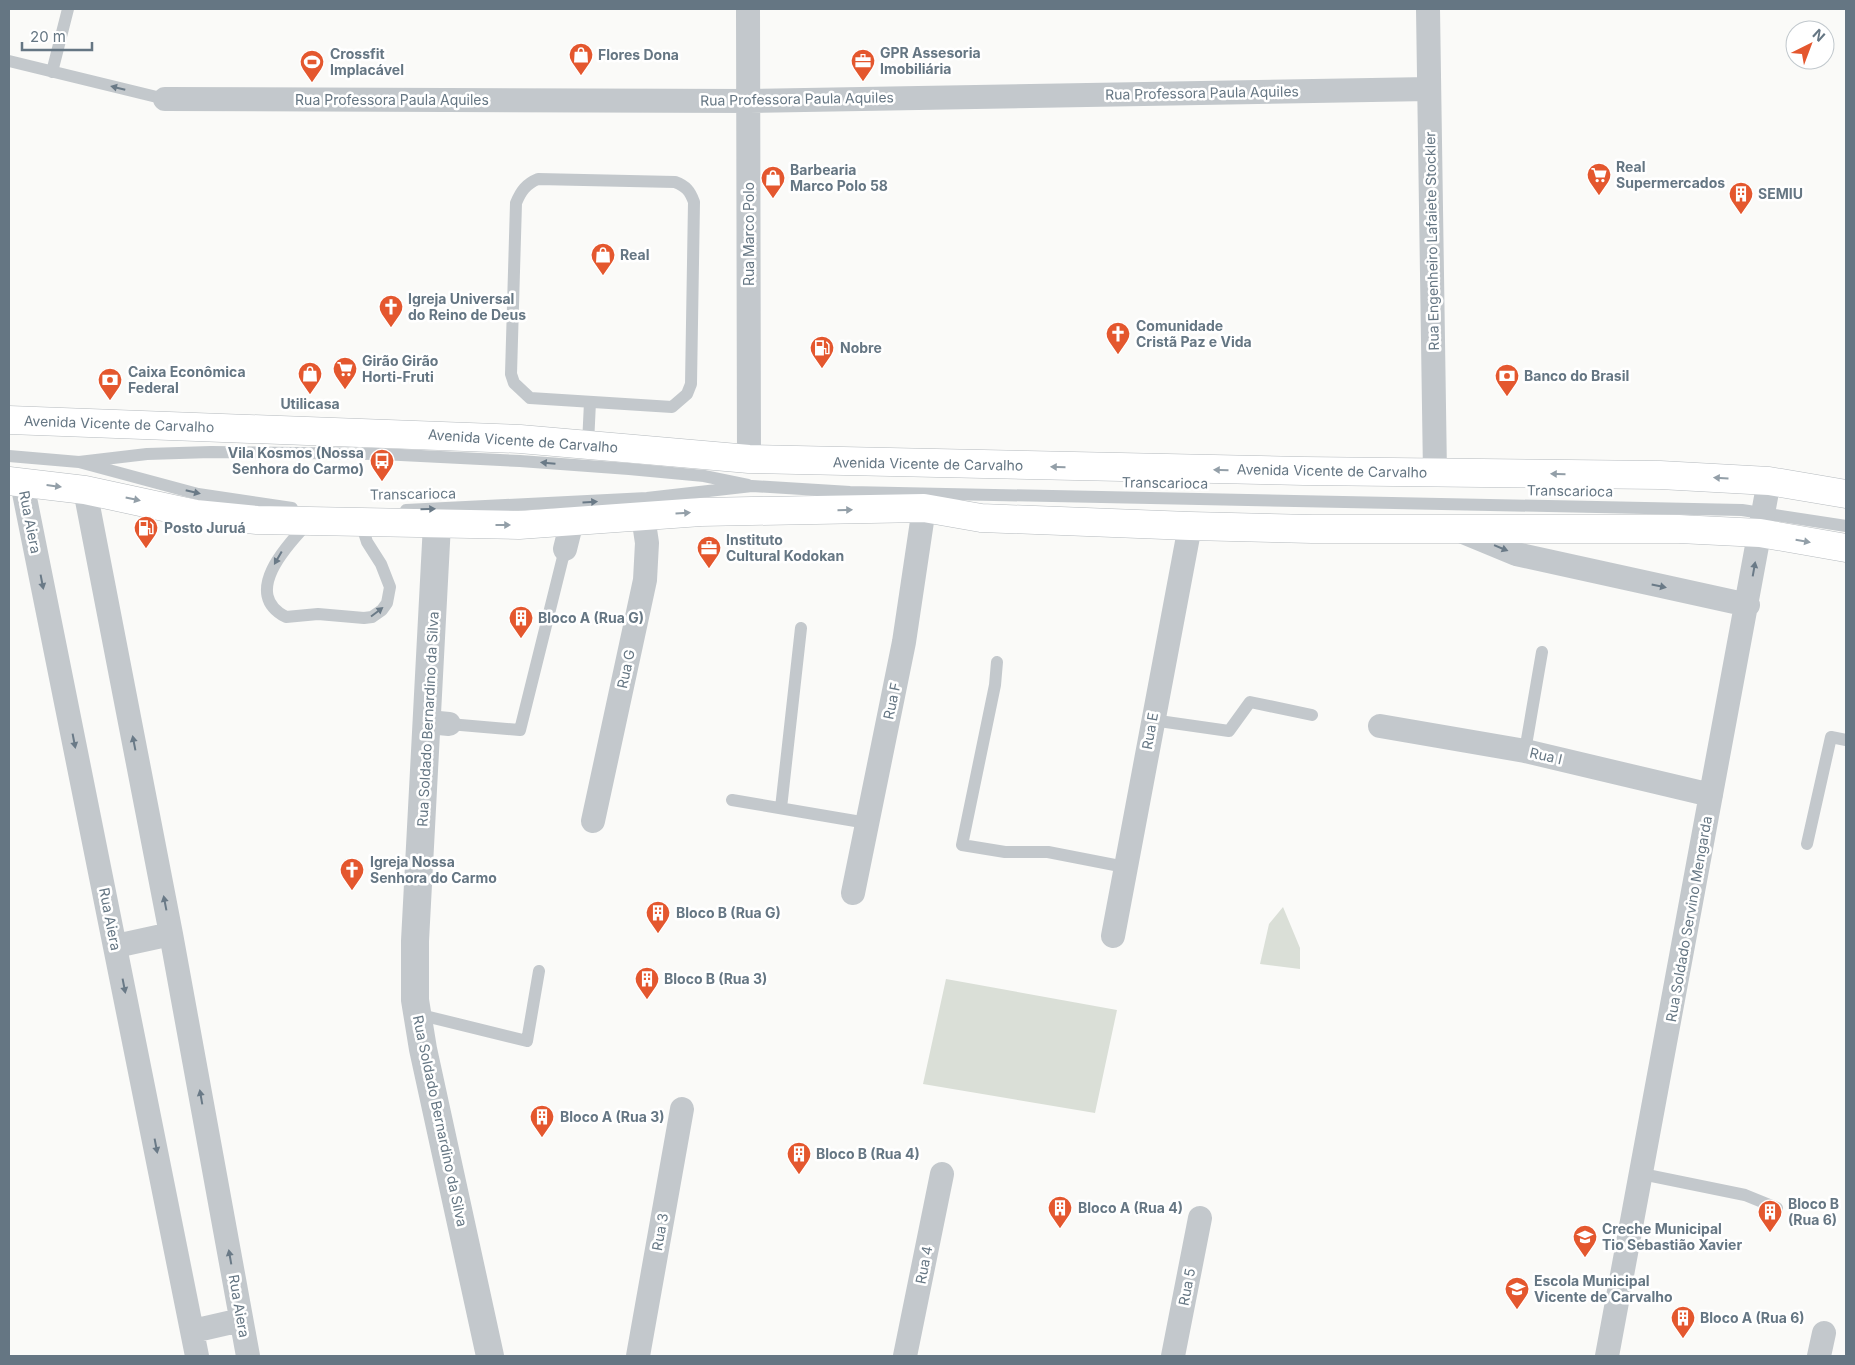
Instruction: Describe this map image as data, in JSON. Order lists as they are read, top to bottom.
{
  "streets": {
    "main road": ["Avenida Vicente de Carvalho"],
    "street": [
      "Rua Professora Paula Aquiles",
      "Rua Marco Polo",
      "Rua Engenheiro Lafaiete Stockler",
      "Rua Aiera",
      "Rua G",
      "Rua F",
      "Rua Soldado Bernardino da Silva",
      "Rua E",
      "Rua I",
      "Rua Soldado Servino Mengarda",
      "Rua 3",
      "Rua 4",
      "Rua 5"
    ],
    "lane": ["Transcarioca"]
  },
  "crossings": [
    ["Rua Professora Paula Aquiles", "Rua Marco Polo"],
    ["Rua Professora Paula Aquiles", "Rua Engenheiro Lafaiete Stockler"],
    ["Rua Marco Polo", "Avenida Vicente de Carvalho"],
    ["Rua Engenheiro Lafaiete Stockler", "Avenida Vicente de Carvalho"],
    ["Avenida Vicente de Carvalho", "Rua Soldado Servino Mengarda"],
    ["Transcarioca", "Rua Soldado Servino Mengarda"],
    ["Rua I", "Rua Soldado Servino Mengarda"]
  ],
  "places": {
    "shop": [
      "Flores Dona",
      "Barbearia Marco Polo 58",
      "Real",
      "Utilicasa"
    ],
    "office": ["GPR Assesoria Imobiliária", "Instituto Cultural Kodokan"],
    "sports": ["Crossfit Implacável"],
    "supermarket": ["Real Supermercados", "Girão Girão Horti-Fruti"],
    "building": [
      "SEMIU",
      "Bloco A (Rua G)",
      "Bloco B (Rua G)",
      "Bloco B (Rua 3)",
      "Bloco A (Rua 3)",
      "Bloco B (Rua 4)",
      "Bloco A (Rua 4)",
      "Bloco B (Rua 6)",
      "Bloco A (Rua 6)"
    ],
    "church": ["Igreja Universal do Reino de Deus", "Comunidade Cristã Paz e Vida", "Igreja Nossa Senhora do Carmo"],
    "fuel station": ["Nobre", "Posto Juruá"],
    "bank": ["Banco do Brasil", "Caixa Econômica Federal"],
    "bus stop": ["Vila Kosmos (Nossa Senhora do Carmo)"],
    "school or university": ["Creche Municipal Tio Sebastião Xavier", "Escola Municipal Vicente de Carvalho"]
  },
  "scale_bar": "20 m",
  "north": "top right"
}
